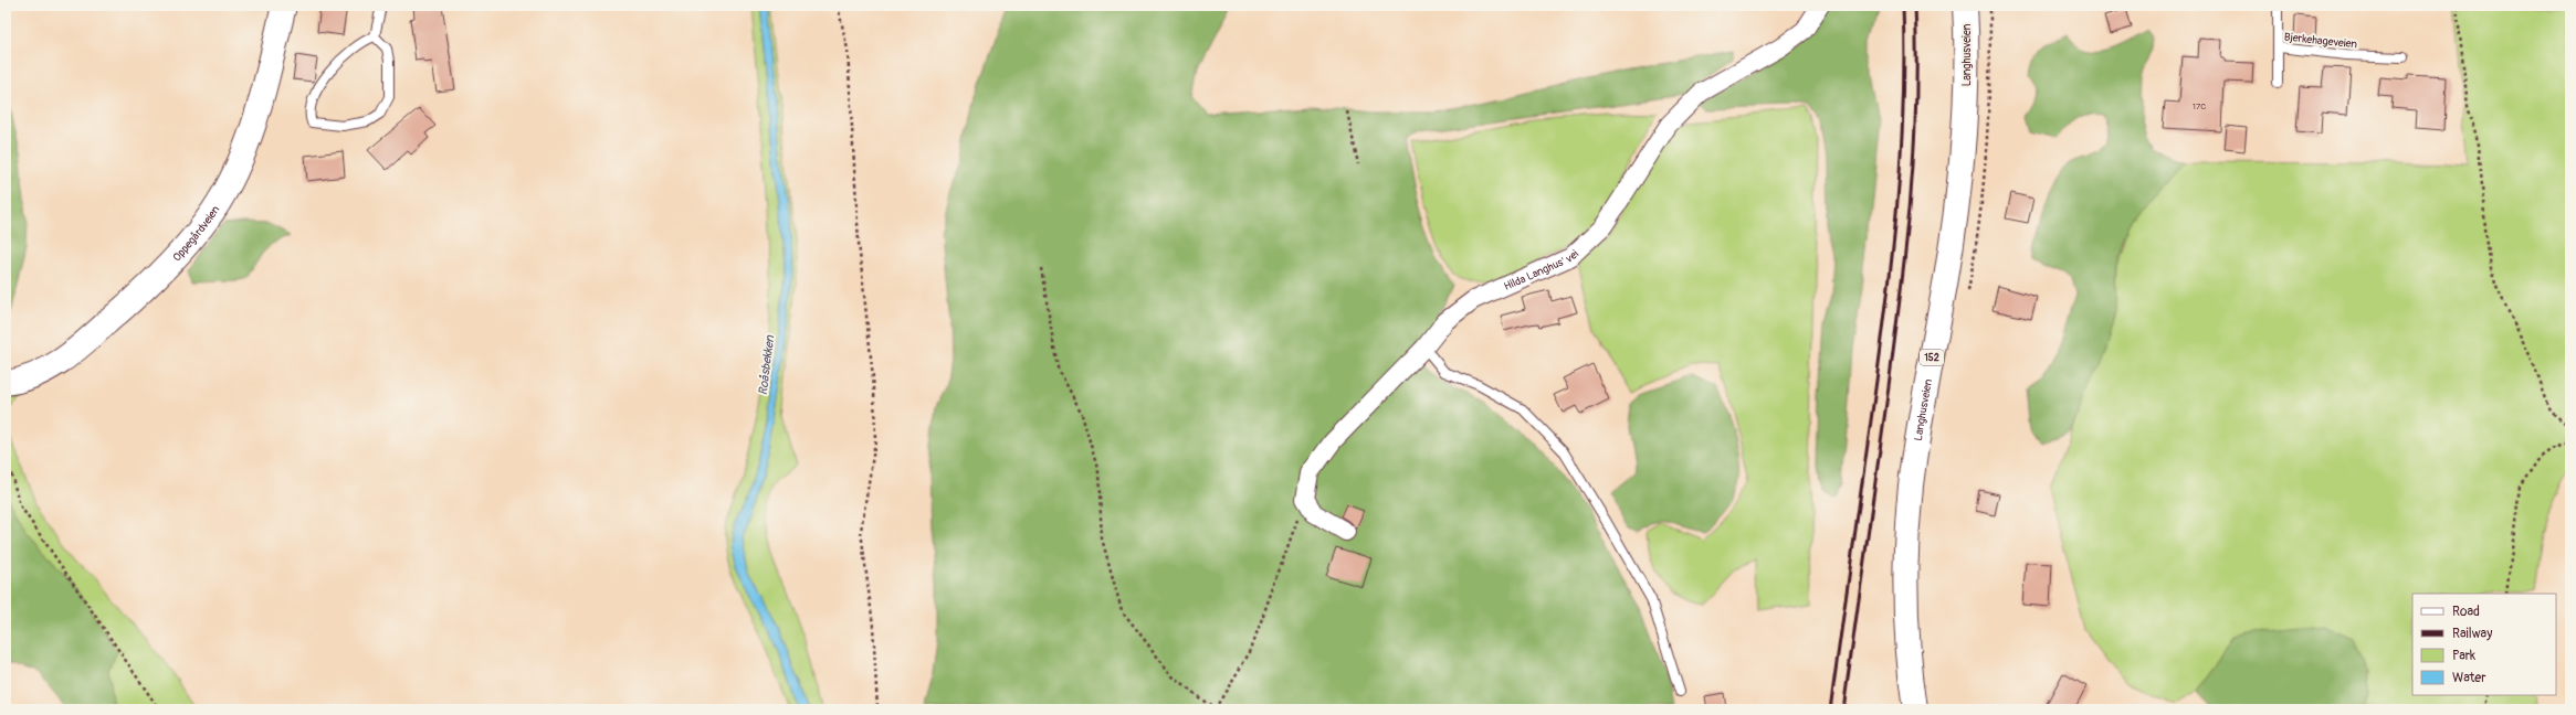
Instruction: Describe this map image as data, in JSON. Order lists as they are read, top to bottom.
{
  "streets": {
    "main road": ["Langhusveien", "Oppegårdveien", "152"],
    "street": ["Hilda Langhus' vei"],
    "lane": ["Bjerkehageveien"]
  },
  "water": ["Roåsbekken"],
  "house_numbers": ["17C"],
  "legend": [
    "Road",
    "Railway",
    "Park",
    "Water"
  ]
}
